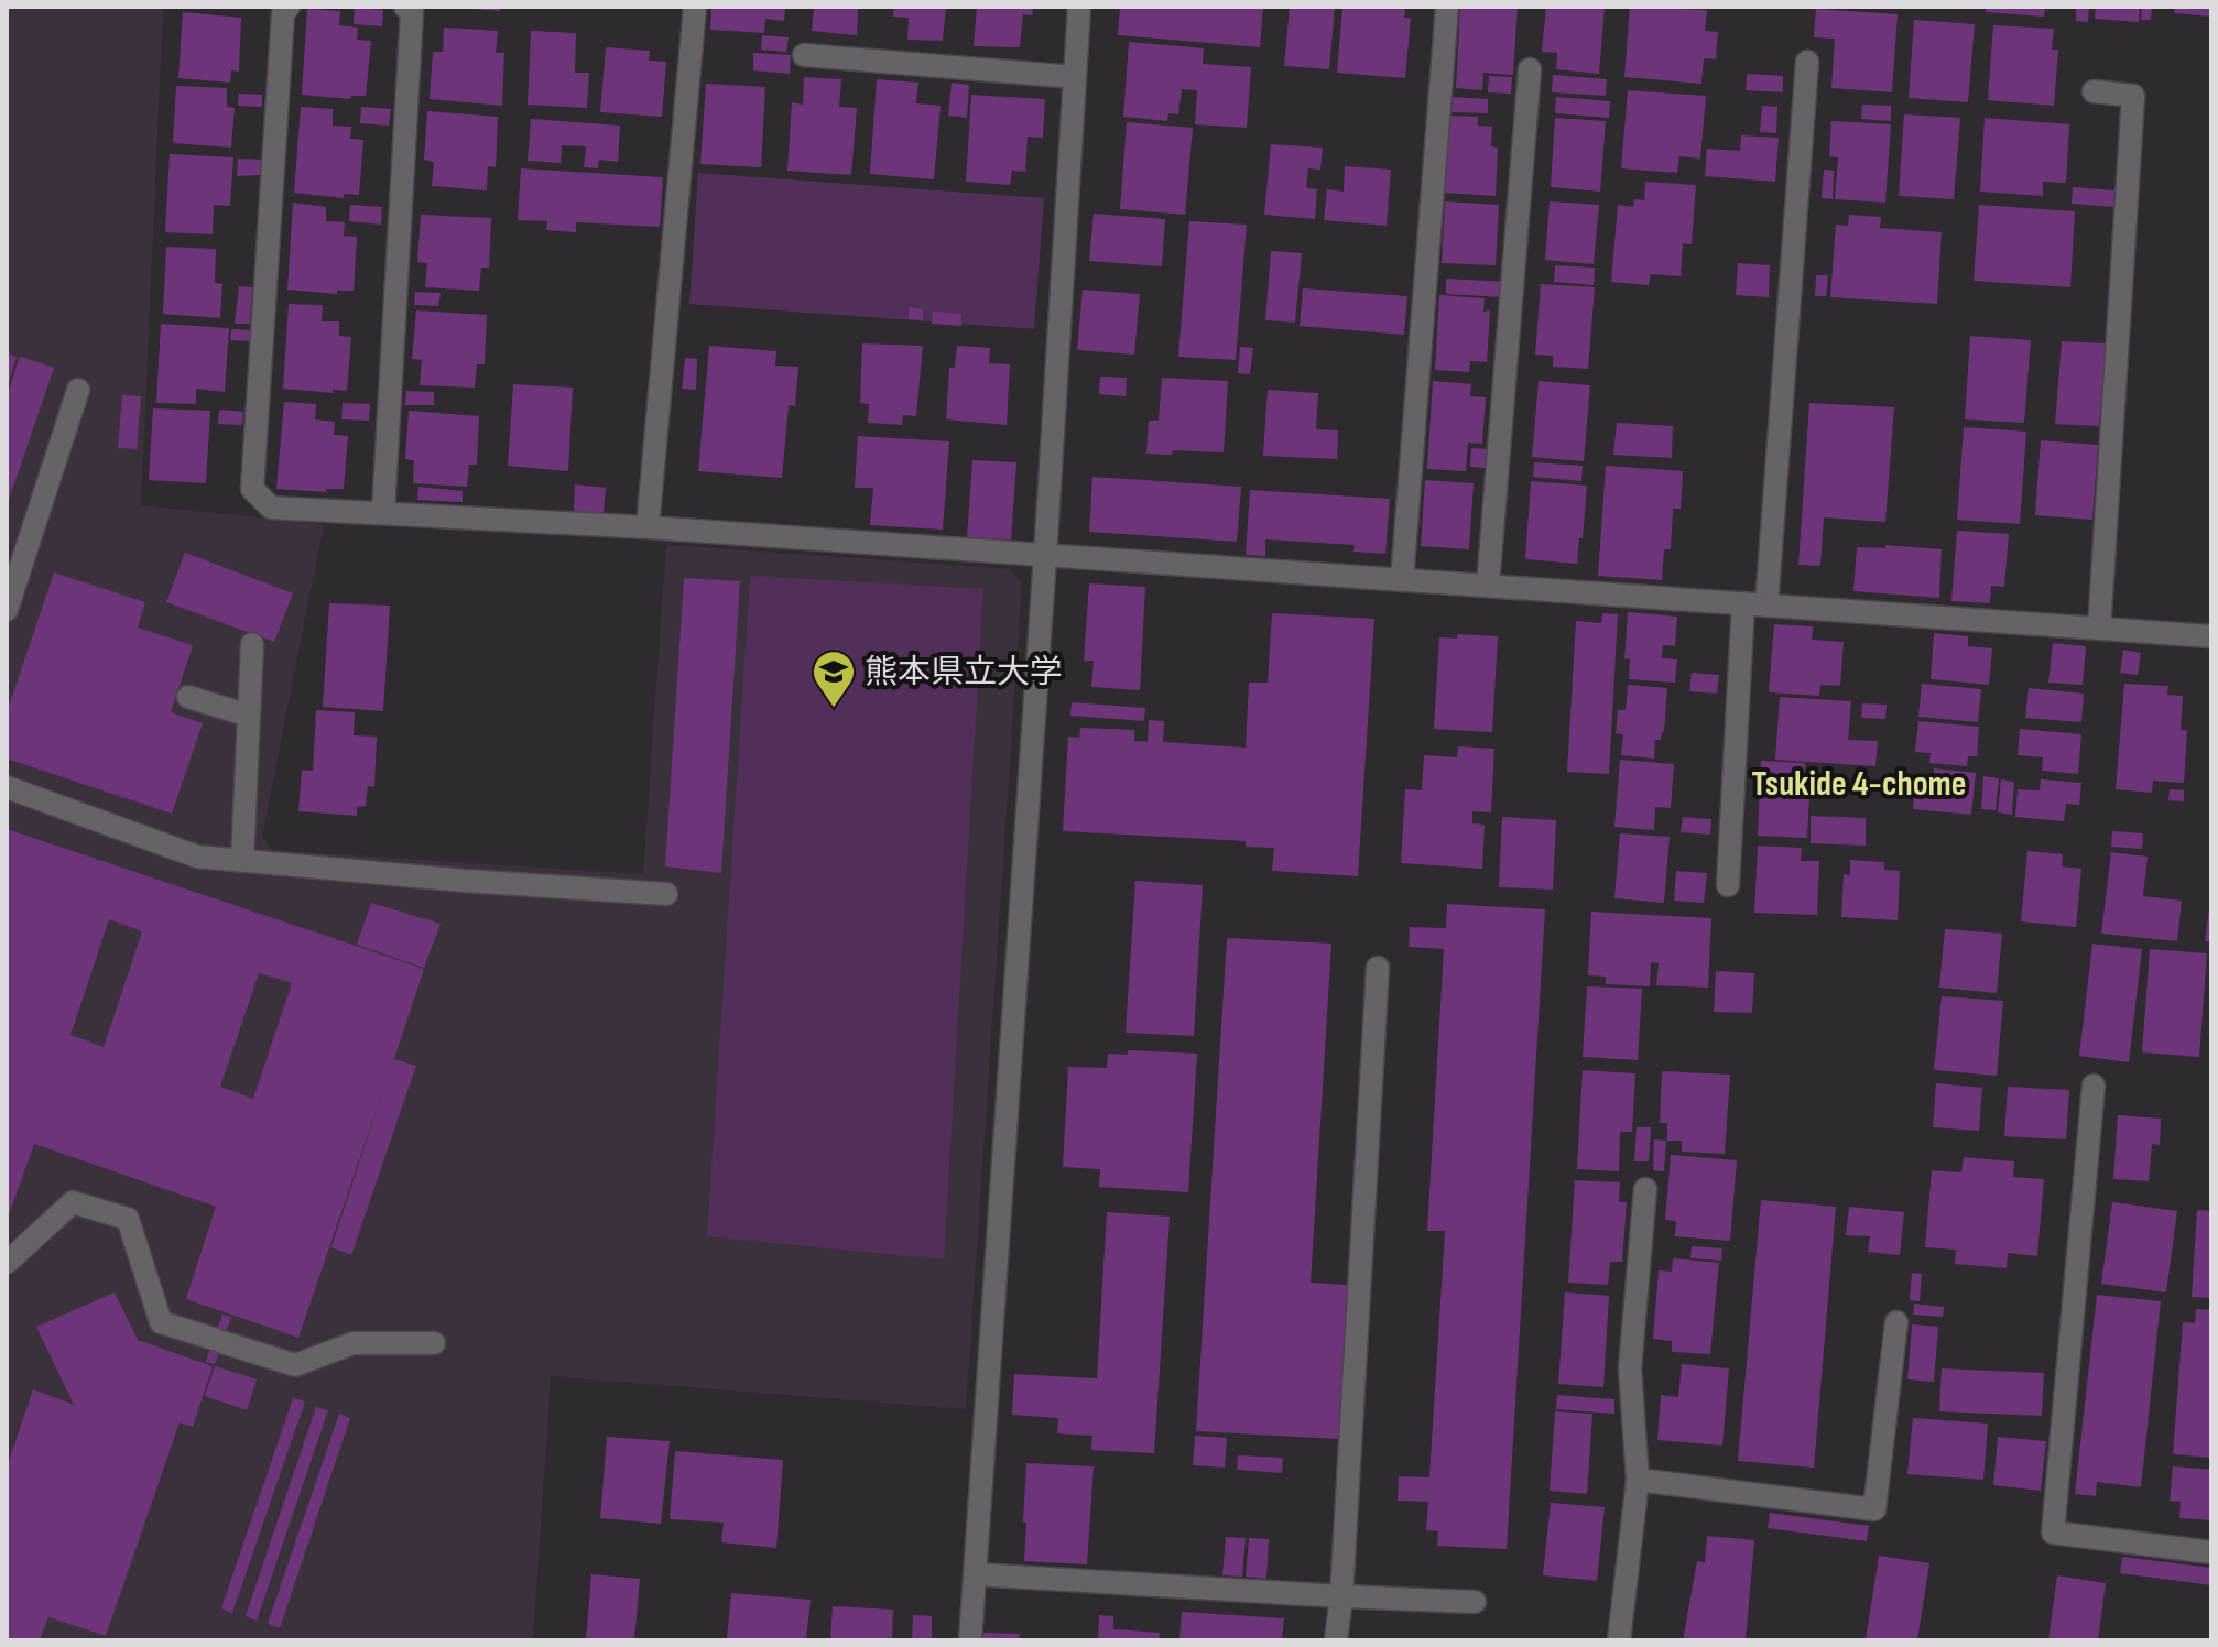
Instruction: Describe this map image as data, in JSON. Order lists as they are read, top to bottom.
{
  "districts": ["Tsukide 4-chome"],
  "places": {
    "school or university": ["熊本県立大学"]
  }
}
